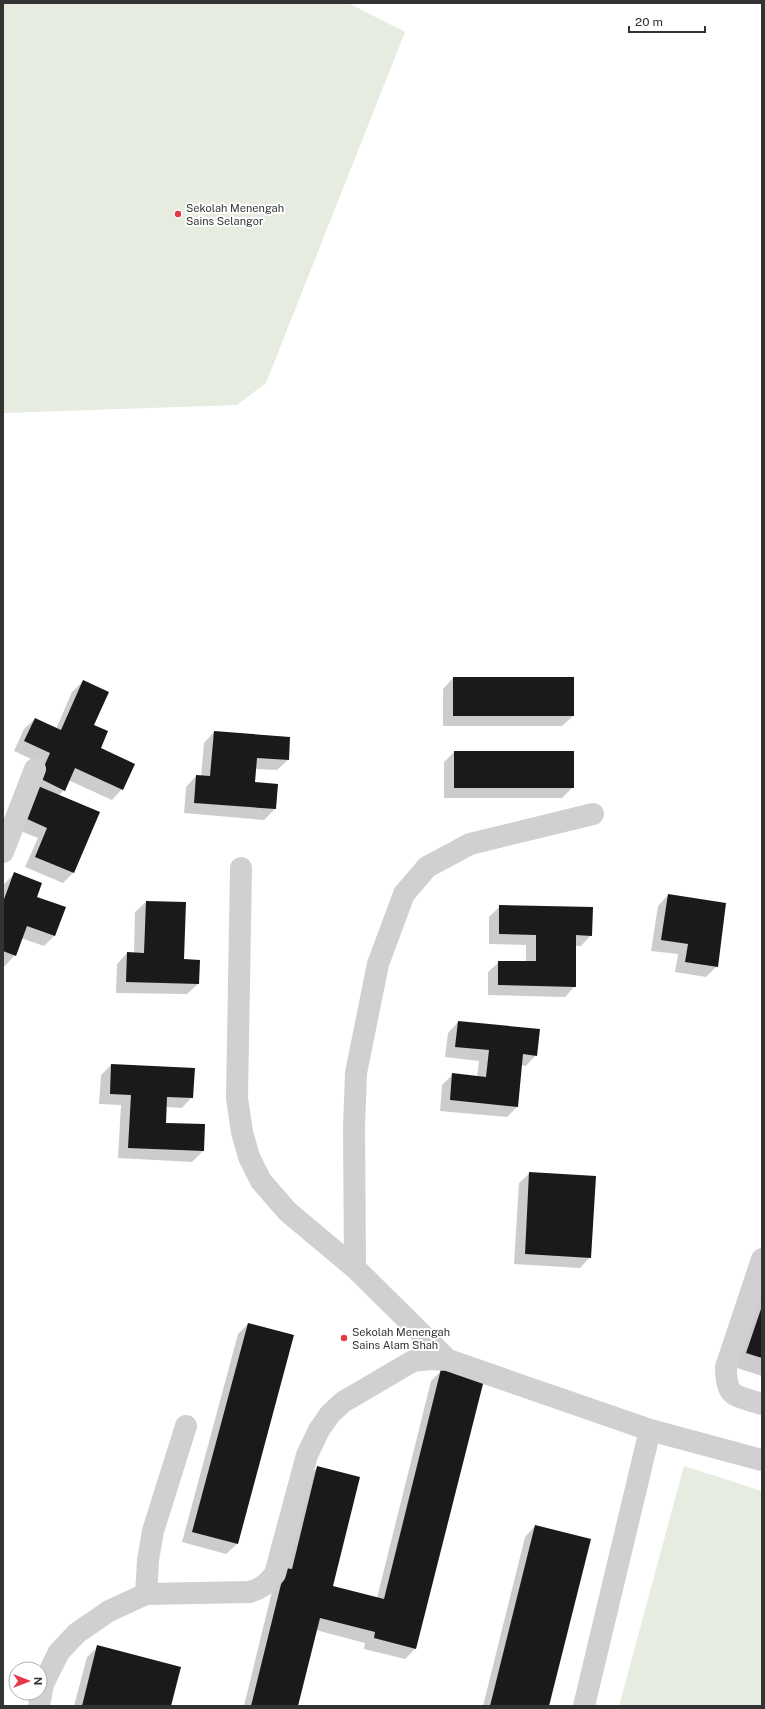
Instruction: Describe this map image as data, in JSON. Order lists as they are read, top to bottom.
{
  "places": ["Sekolah Menengah Sains Selangor", "Sekolah Menengah Sains Alam Shah"],
  "scale_bar": "20 m",
  "north": "right"
}
